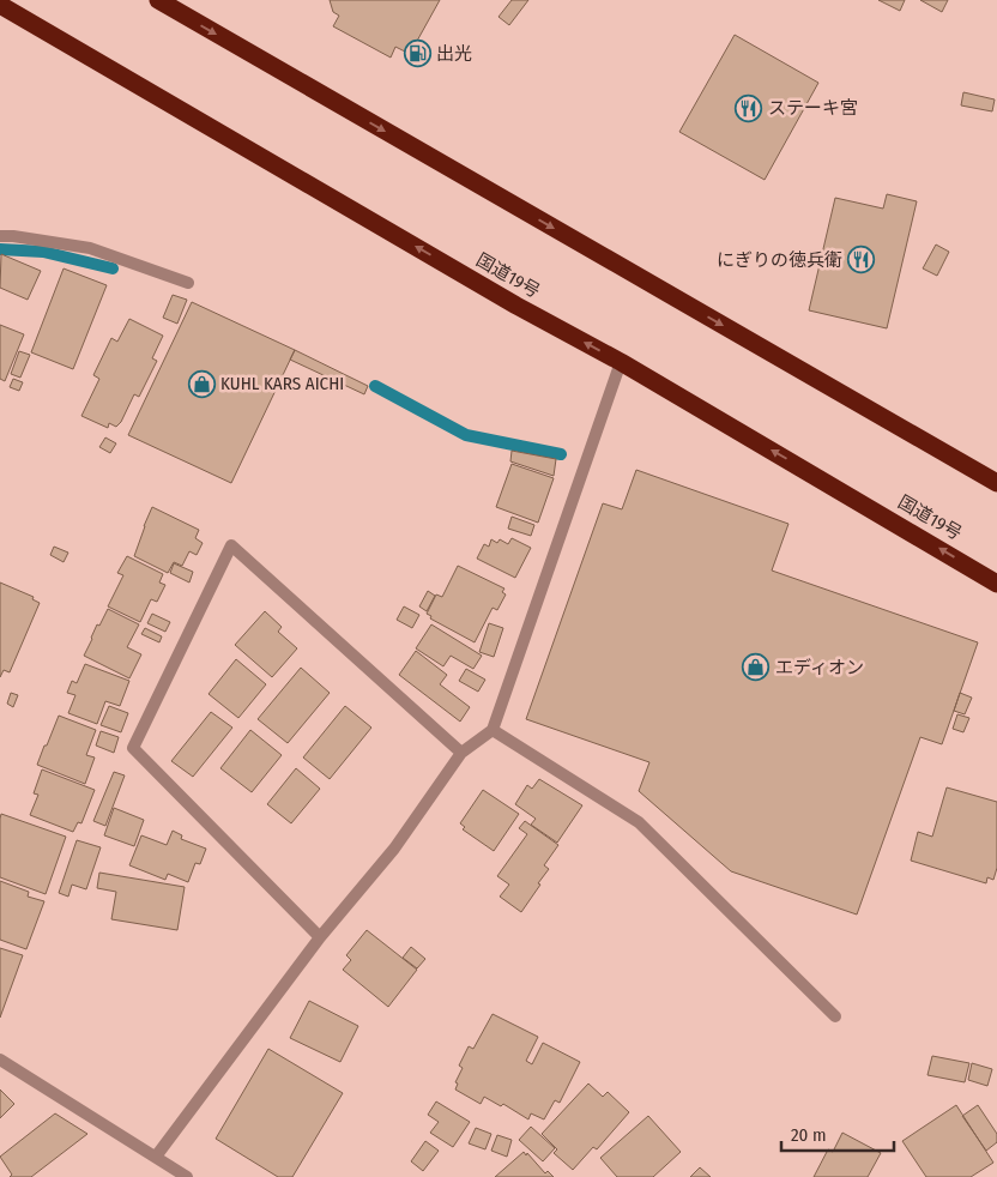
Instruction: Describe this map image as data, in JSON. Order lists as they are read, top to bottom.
{
  "streets": {
    "highway": ["国道19号"]
  },
  "places": {
    "fuel station": ["出光"],
    "restaurant": ["ステーキ宮", "にぎりの徳兵衛"],
    "shop": ["KUHL KARS AICHI", "エディオン"]
  },
  "scale_bar": "20 m"
}
